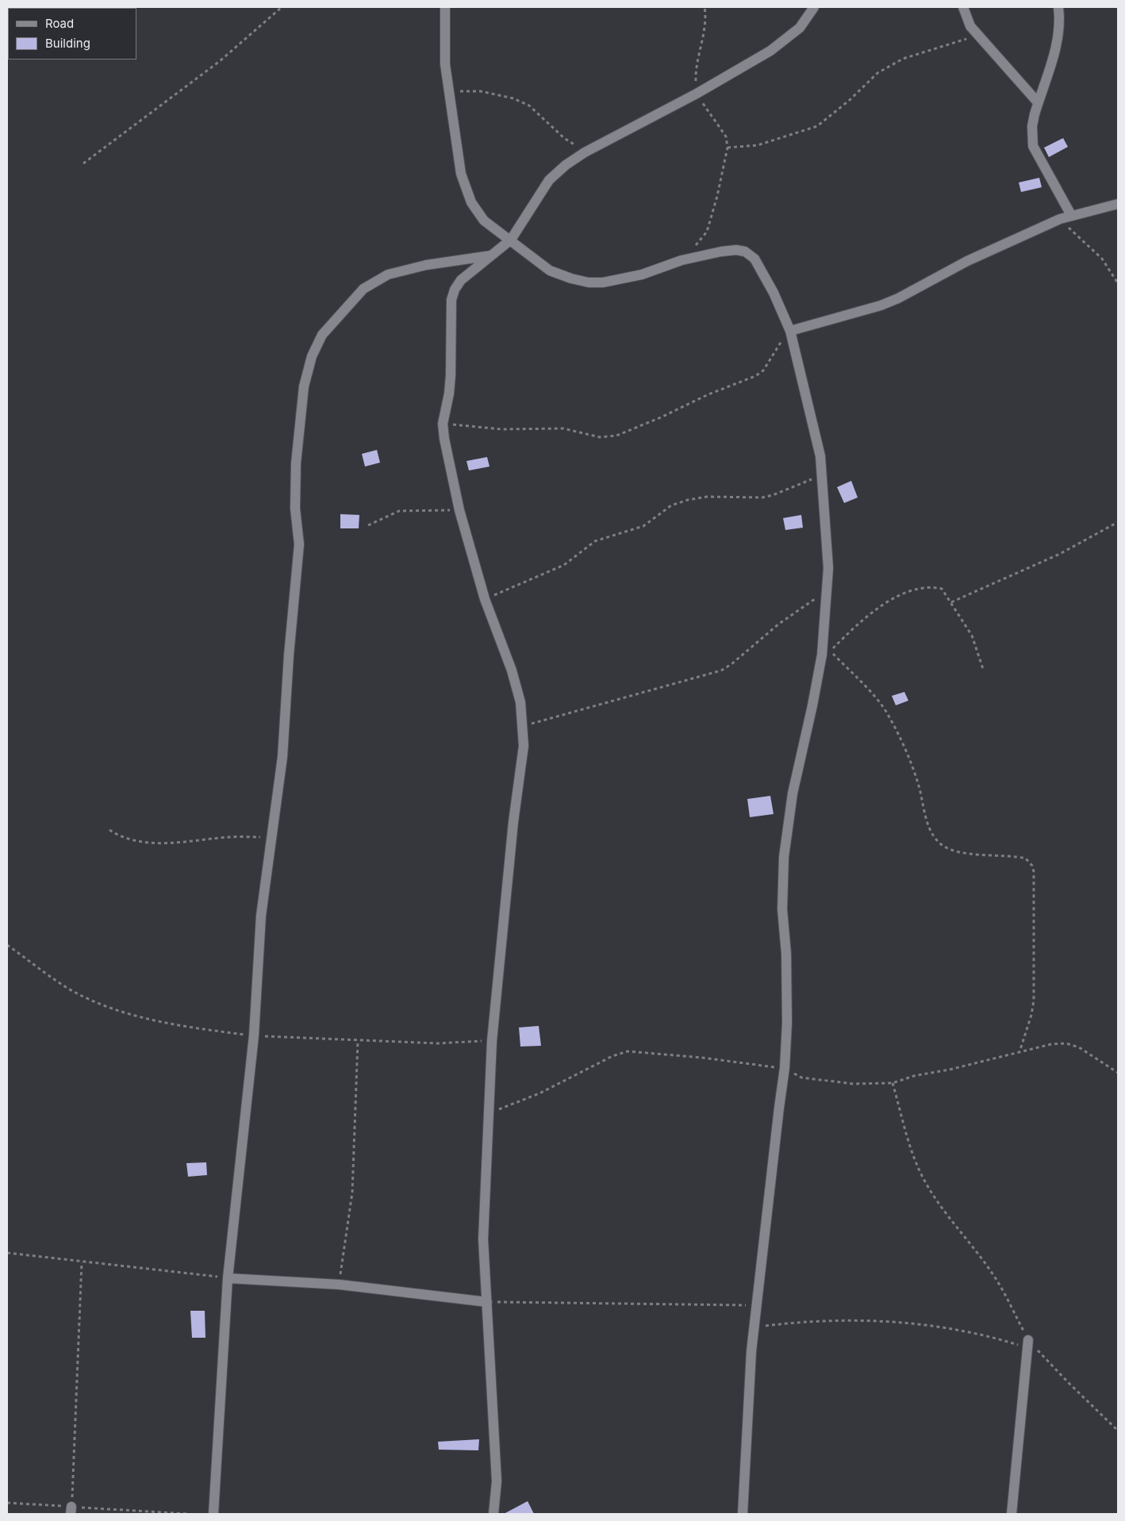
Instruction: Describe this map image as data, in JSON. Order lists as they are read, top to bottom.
{
  "legend": ["Road", "Building"]
}
